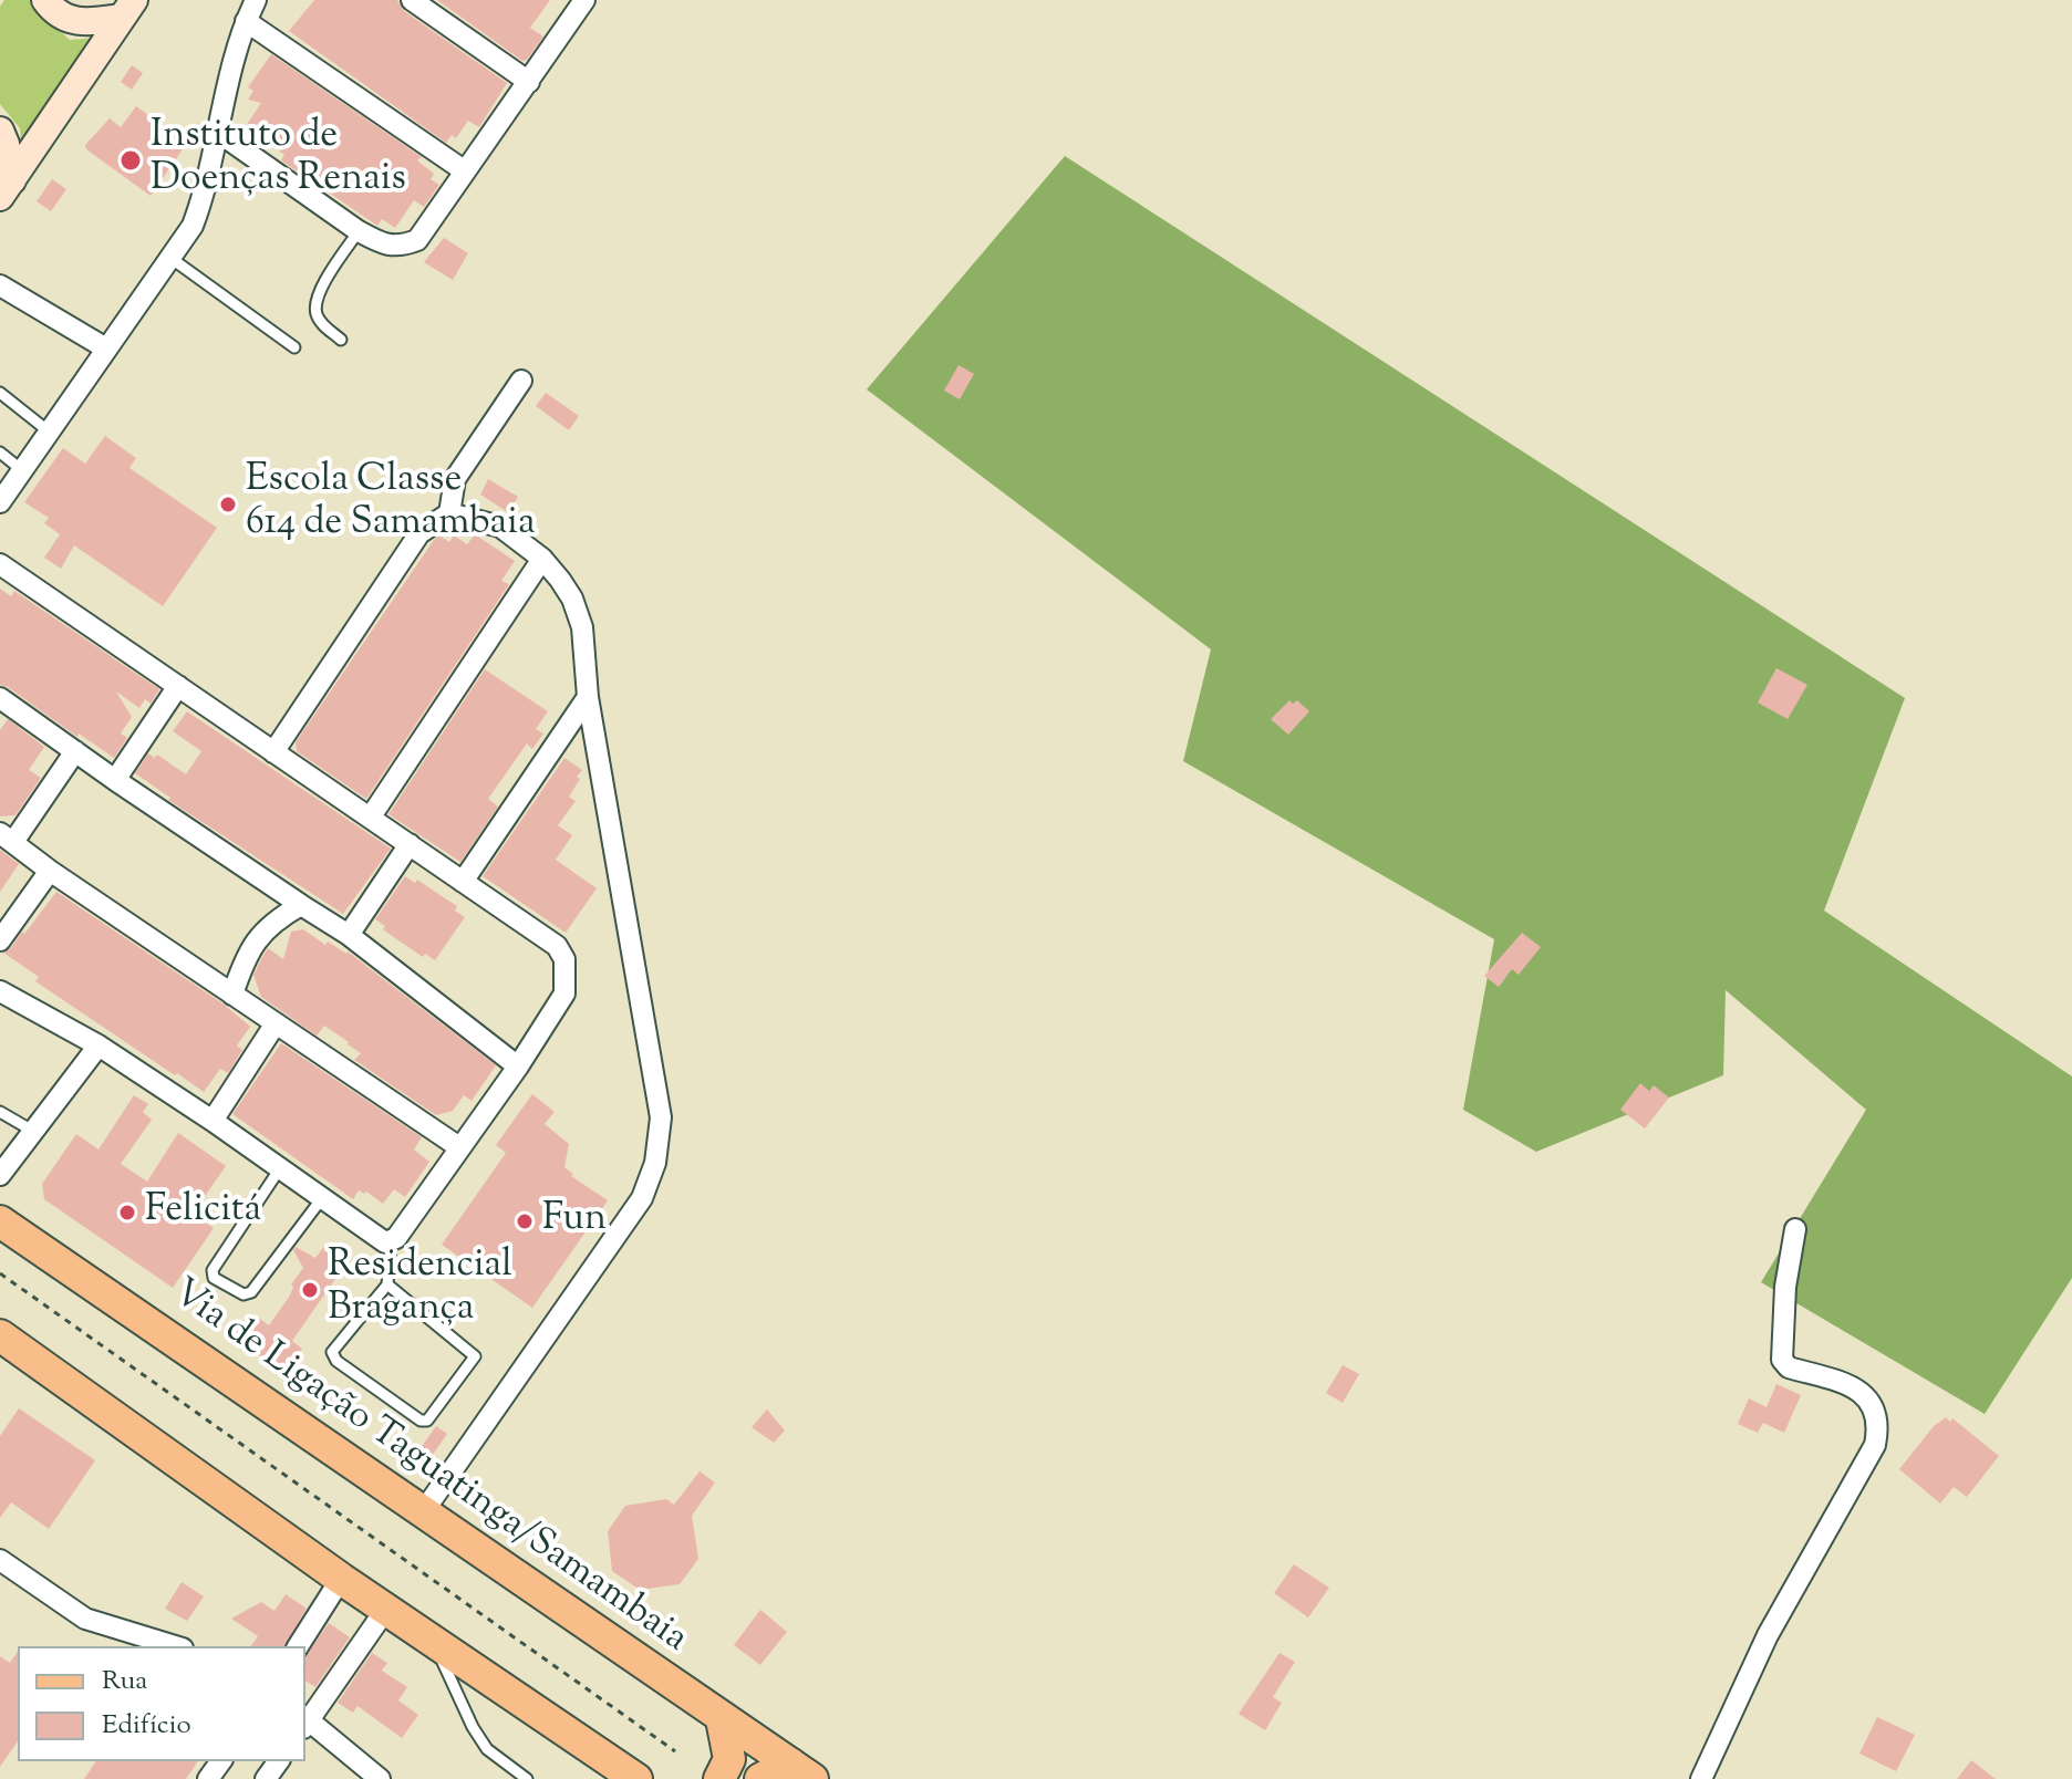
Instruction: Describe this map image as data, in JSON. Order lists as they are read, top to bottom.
{
  "streets": {
    "main road": ["Via de Ligação Taguatinga/Samambaia"]
  },
  "places": [
    "Instituto de Doenças Renais",
    "Escola Classe 614 de Samambaia",
    "Felicitá",
    "Fun",
    "Residencial Bragança"
  ],
  "legend": ["Rua", "Edifício"]
}
